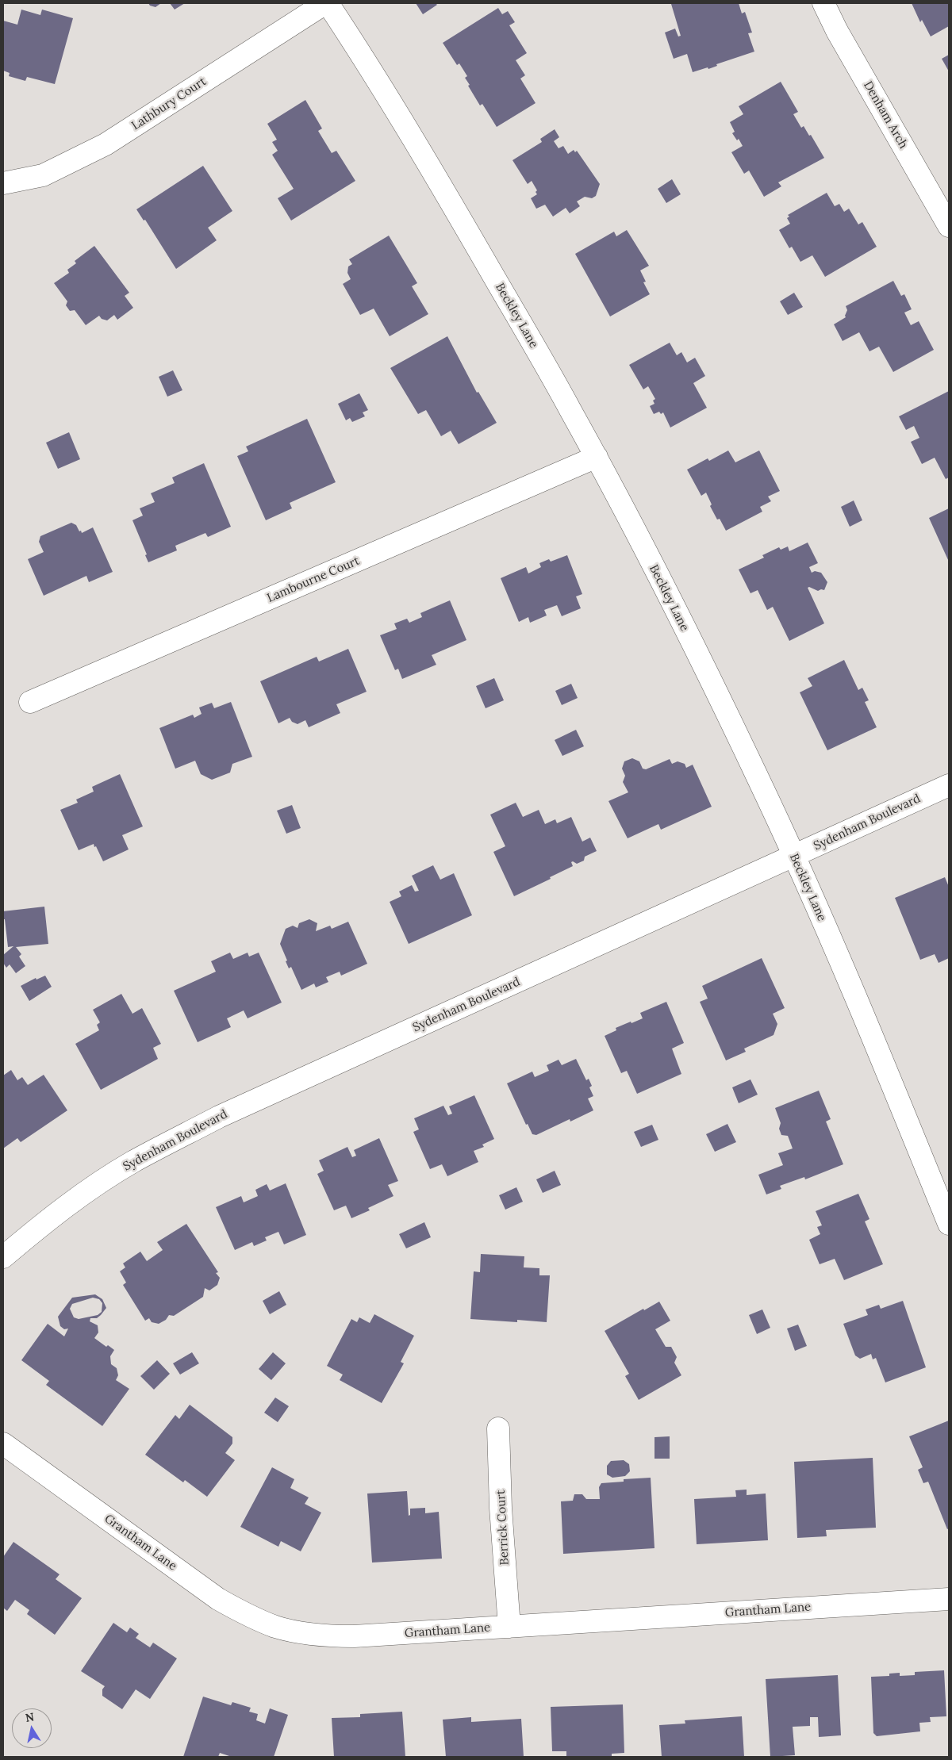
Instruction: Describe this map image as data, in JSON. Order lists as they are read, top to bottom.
{
  "streets": {
    "street": [
      "Lathbury Court",
      "Denham Arch",
      "Beckley Lane",
      "Lambourne Court",
      "Sydenham Boulevard",
      "Berrick Court",
      "Grantham Lane"
    ]
  },
  "crossings": [
    ["Lathbury Court", "Beckley Lane"],
    ["Beckley Lane", "Lambourne Court"],
    ["Beckley Lane", "Sydenham Boulevard"],
    ["Berrick Court", "Grantham Lane"]
  ],
  "north": "top"
}
